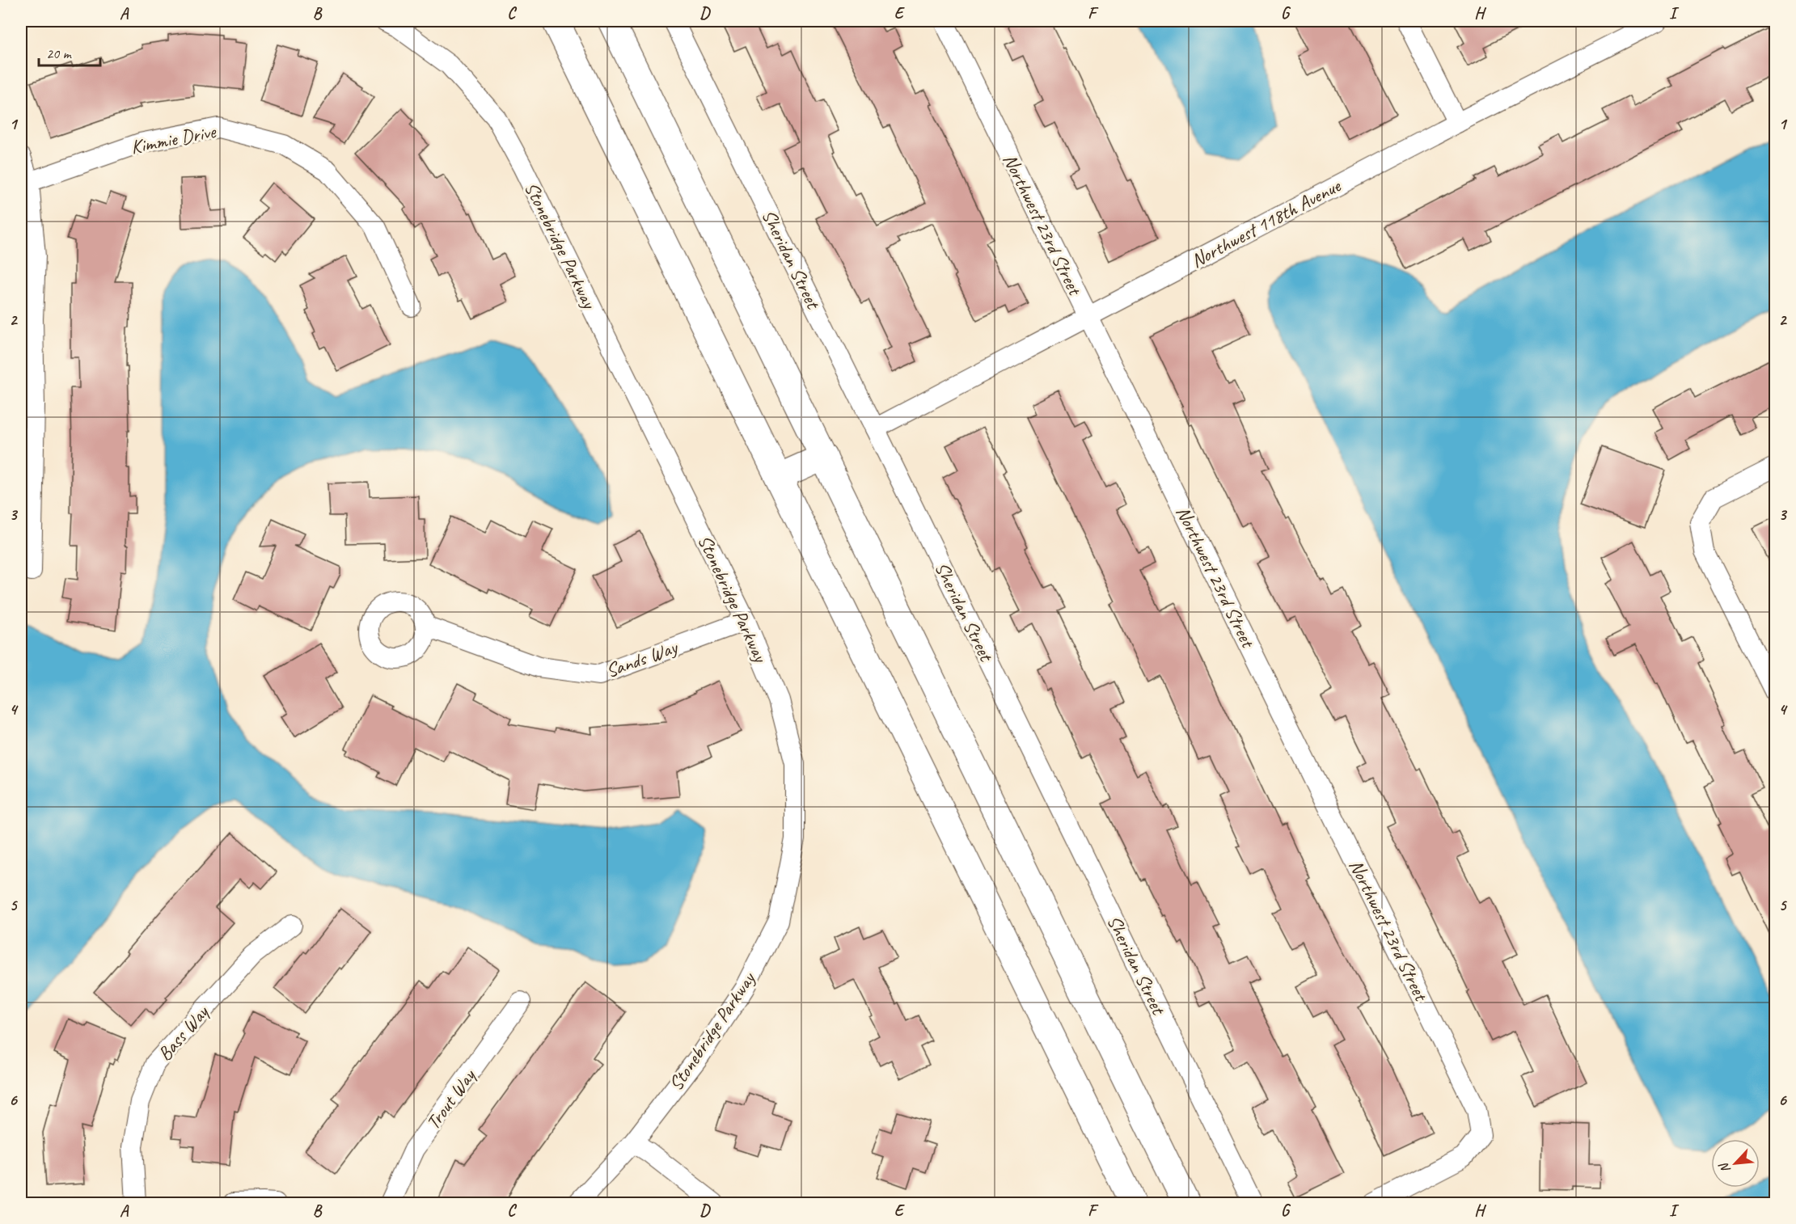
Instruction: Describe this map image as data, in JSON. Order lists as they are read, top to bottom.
{
  "streets": {
    "street": [
      "Kimmie Drive",
      "Northwest 118th Avenue",
      "Northwest 23rd Street",
      "Stonebridge Parkway",
      "Sheridan Street",
      "Sands Way",
      "Bass Way",
      "Trout Way"
    ]
  },
  "crossings": [
    ["Northwest 118th Avenue", "Northwest 23rd Street"],
    ["Northwest 118th Avenue", "Sheridan Street"],
    ["Stonebridge Parkway", "Sands Way"]
  ],
  "scale_bar": "20 m",
  "north": "bottom left",
  "grid": {
    "columns": [
      "A",
      "B",
      "C",
      "D",
      "E",
      "F",
      "G",
      "H",
      "I"
    ],
    "rows": [
      "1",
      "2",
      "3",
      "4",
      "5",
      "6"
    ]
  }
}
